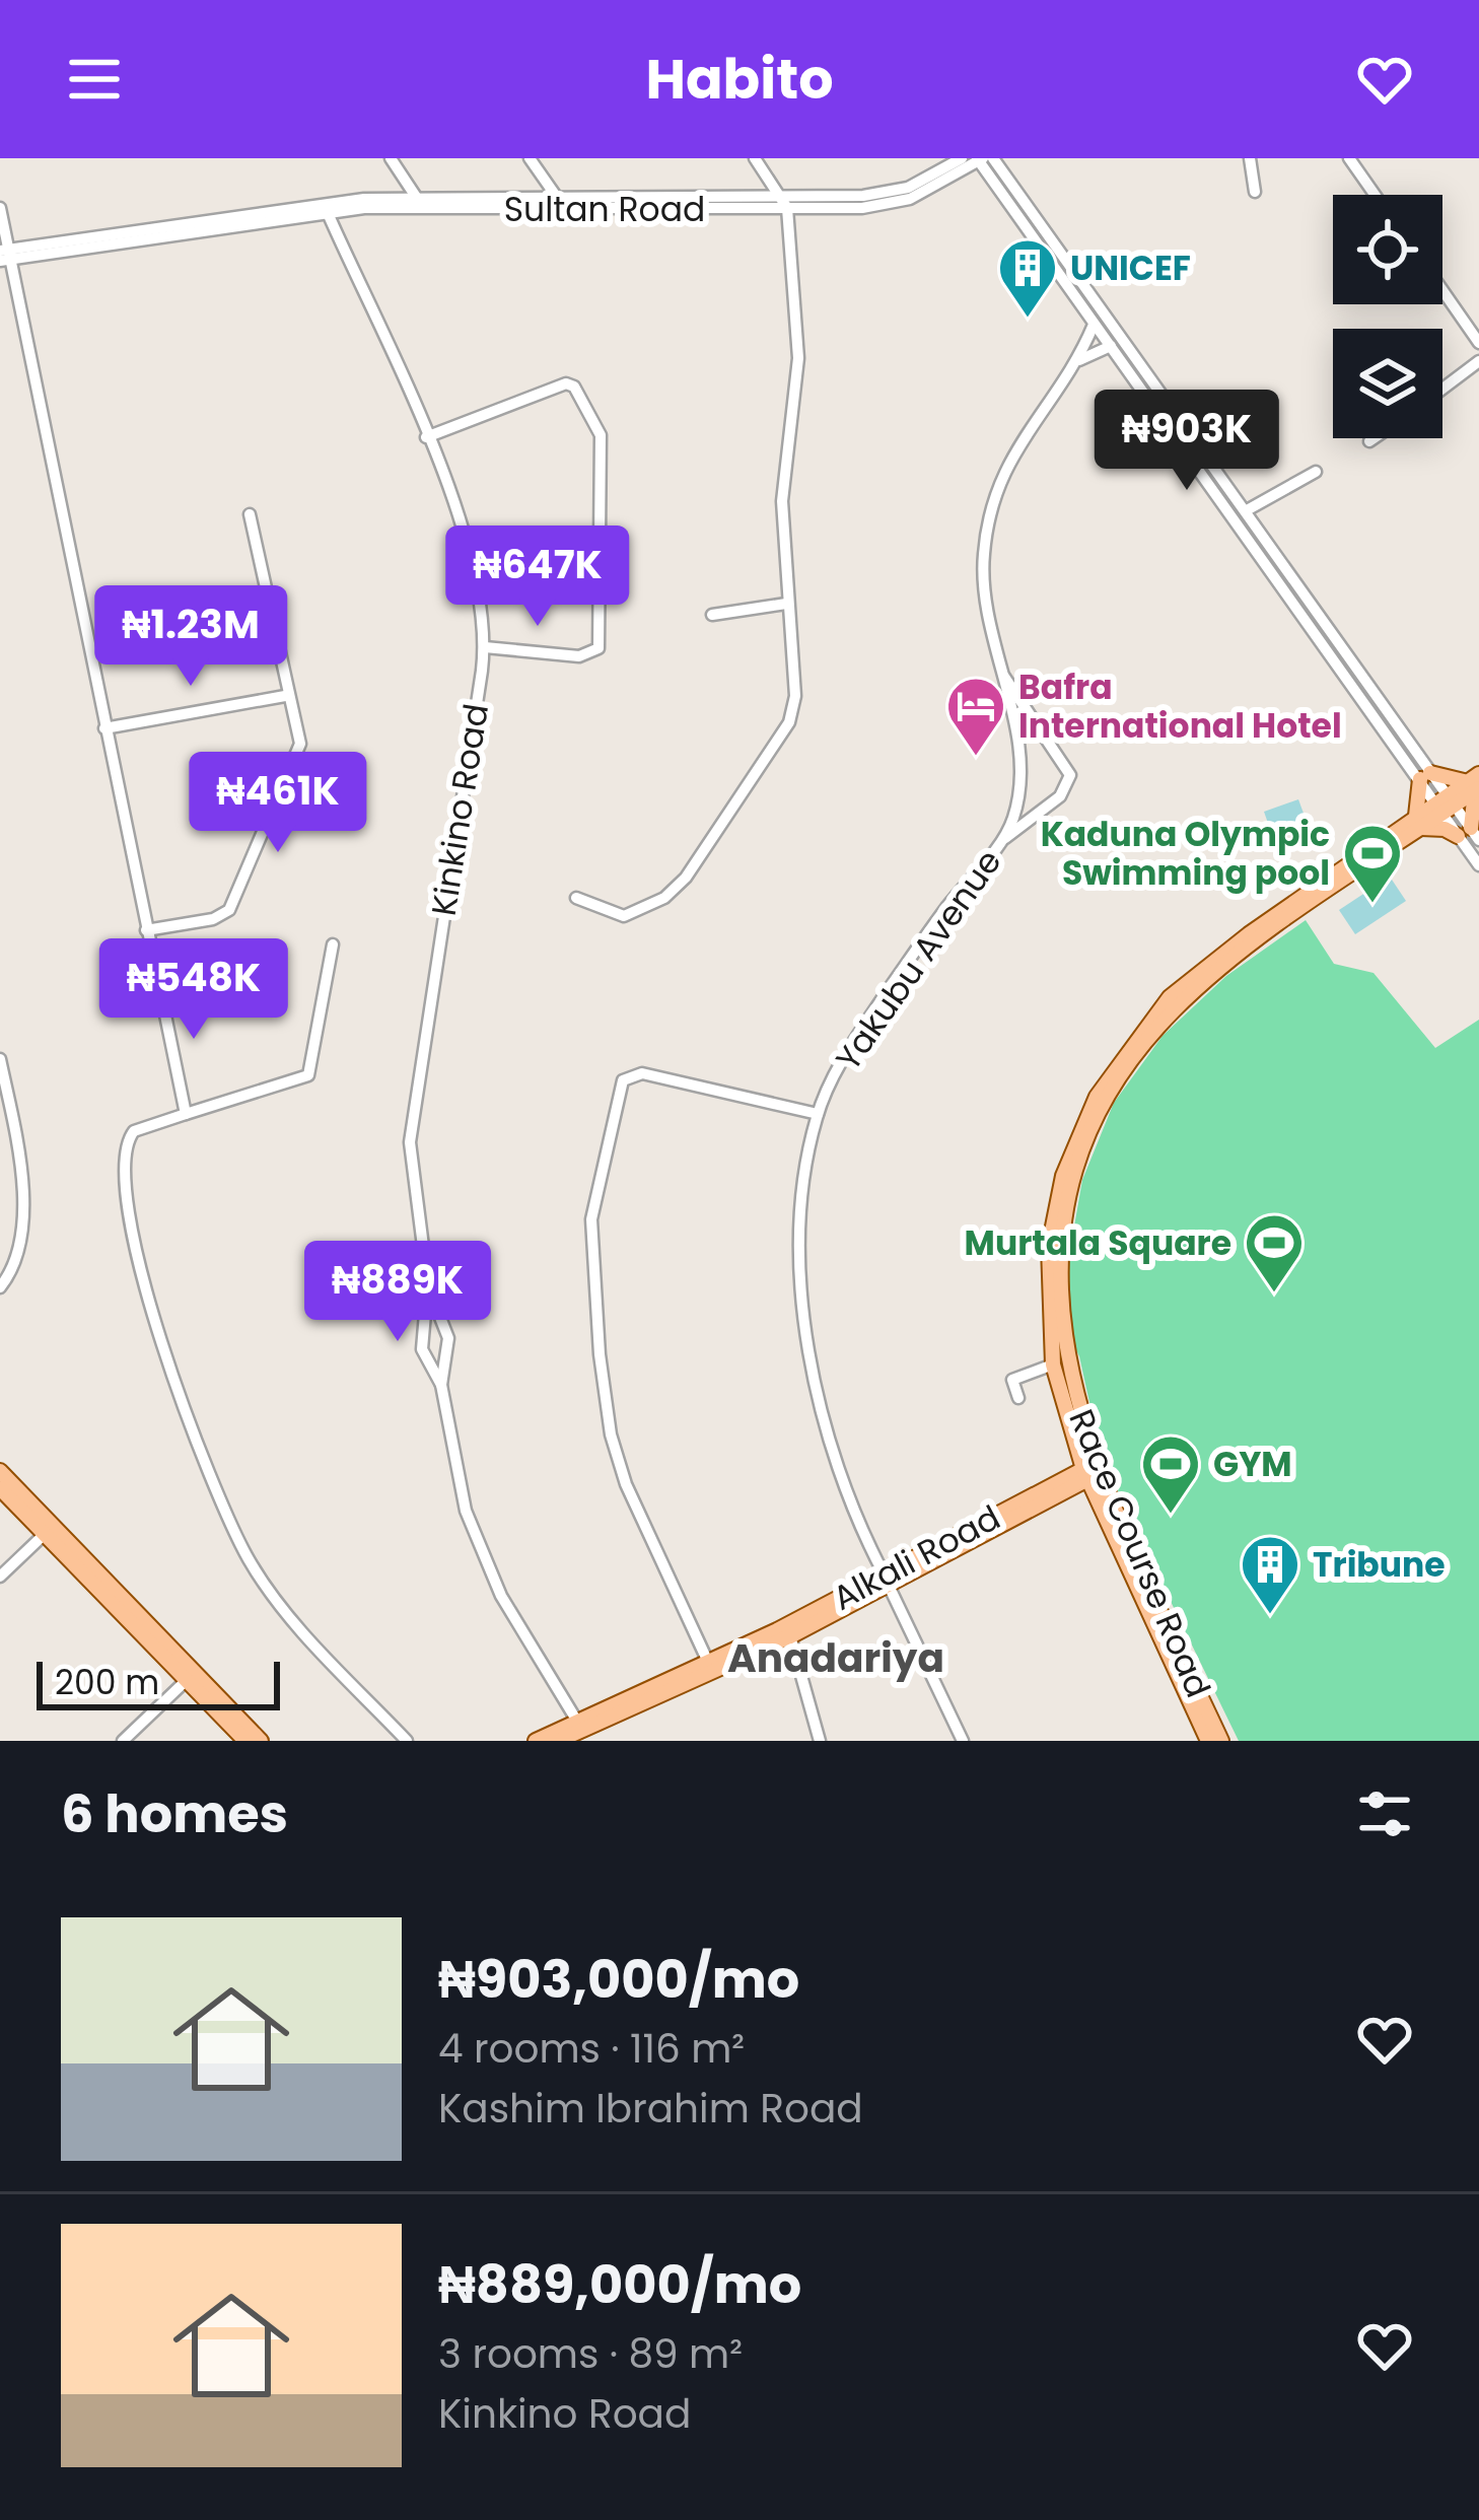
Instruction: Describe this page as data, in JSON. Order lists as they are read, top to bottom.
{
  "streets": {
    "main road": ["Race Course Road", "Alkali Road"],
    "street": ["Sultan Road", "Kinkino Road", "Yakubu Avenue"]
  },
  "crossings": [
    ["Sultan Road", "Kinkino Road"],
    ["Kinkino Road", "Alkali Road"],
    ["Yakubu Avenue", "Alkali Road"],
    ["Race Course Road", "Alkali Road"]
  ],
  "districts": ["Anadariya"],
  "places": {
    "building": ["UNICEF", "Tribune"],
    "hotel": ["Bafra International Hotel"],
    "sports": ["Kaduna Olympic Swimming pool", "Murtala Square", "GYM"]
  },
  "scale_bar": "200 m",
  "page": {
    "header": "Habito",
    "price": [
      "₦903K",
      "₦647K",
      "₦1.23M",
      "₦461K",
      "₦548K",
      "₦889K"
    ],
    "scale": "200 m",
    "heading": "6 homes",
    "list": [
      {
        "name": "₦903,000/mo",
        "note": "4 rooms · 116 m² · Kashim Ibrahim Road"
      },
      {
        "name": "₦889,000/mo",
        "note": "3 rooms · 89 m² · Kinkino Road"
      }
    ]
  }
}
